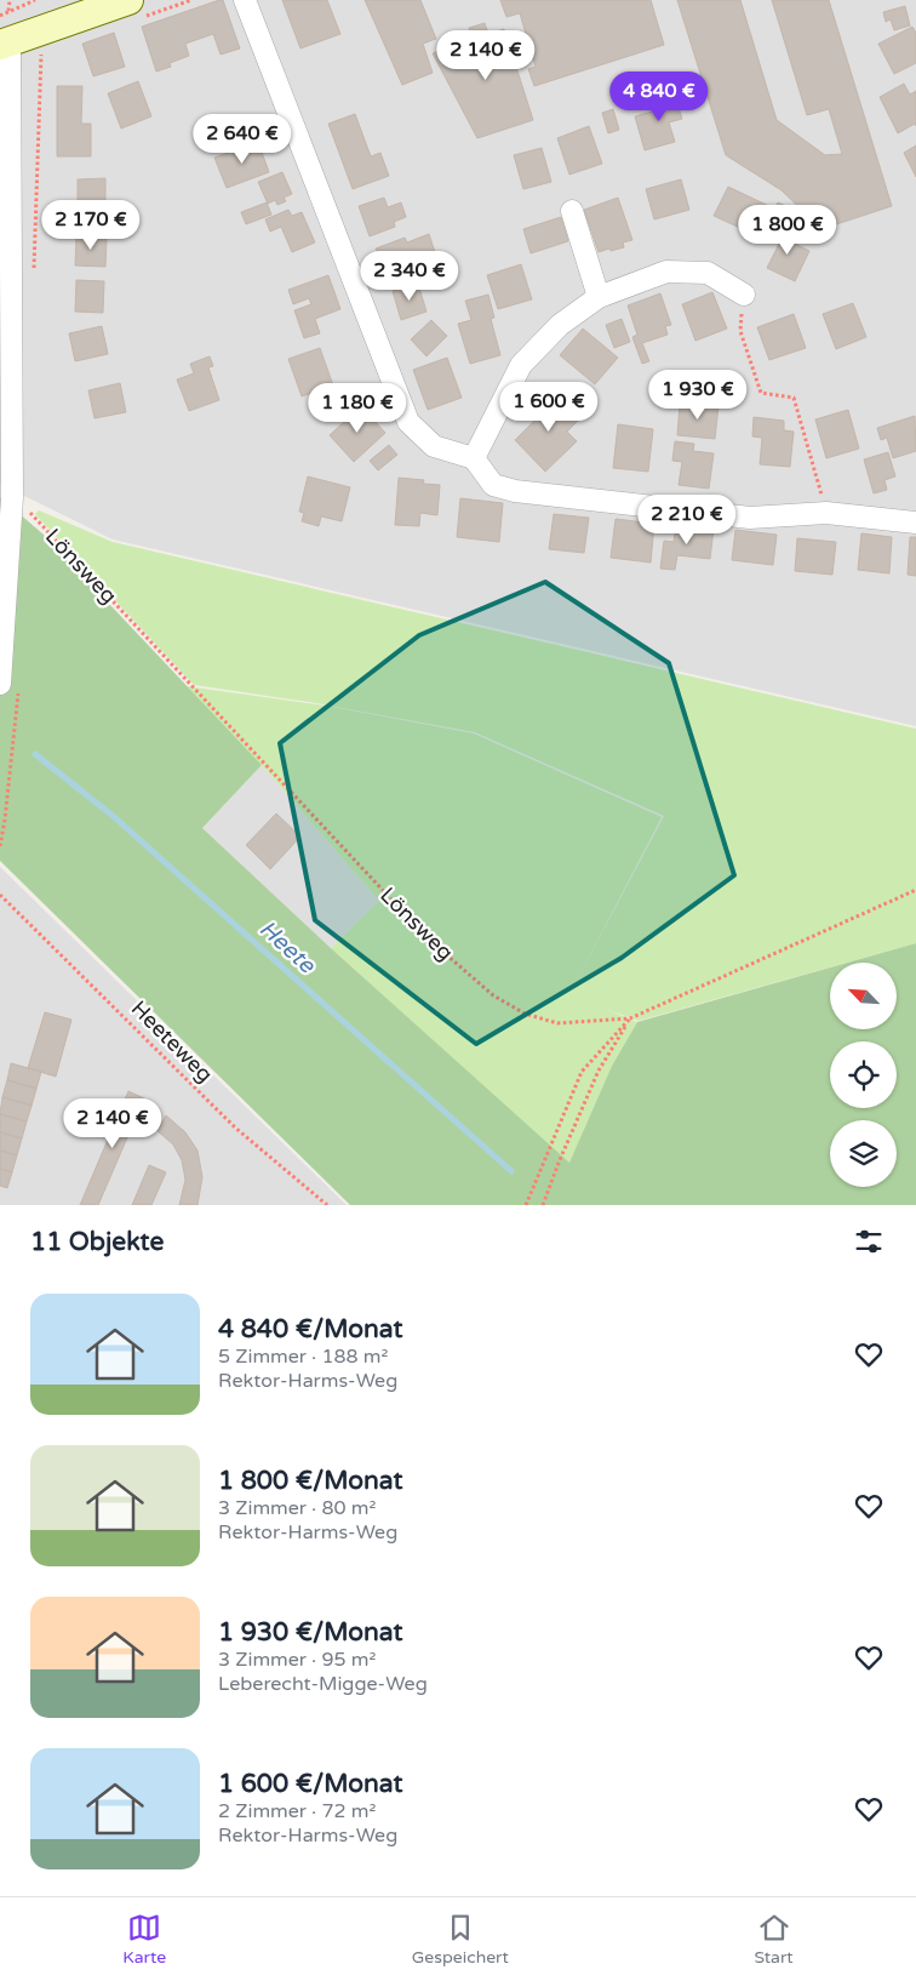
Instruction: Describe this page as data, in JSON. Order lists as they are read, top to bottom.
{
  "streets": {
    "path": ["Lönsweg", "Heeteweg"]
  },
  "water": ["Heete"],
  "north": "top left",
  "page": {
    "price": [
      "2 140 €",
      "4 840 €",
      "2 640 €",
      "2 170 €",
      "1 800 €",
      "2 340 €",
      "1 930 €",
      "1 600 €",
      "1 180 €",
      "2 210 €",
      "2 140 €"
    ],
    "heading": "11 Objekte",
    "list": [
      {
        "name": "4 840 €/Monat",
        "note": "5 Zimmer · 188 m² · Rektor-Harms-Weg"
      },
      {
        "name": "1 800 €/Monat",
        "note": "3 Zimmer · 80 m² · Rektor-Harms-Weg"
      },
      {
        "name": "1 930 €/Monat",
        "note": "3 Zimmer · 95 m² · Leberecht-Migge-Weg"
      },
      {
        "name": "1 600 €/Monat",
        "note": "2 Zimmer · 72 m² · Rektor-Harms-Weg"
      }
    ],
    "tabs": ["Karte", "Gespeichert", "Start"]
  }
}
